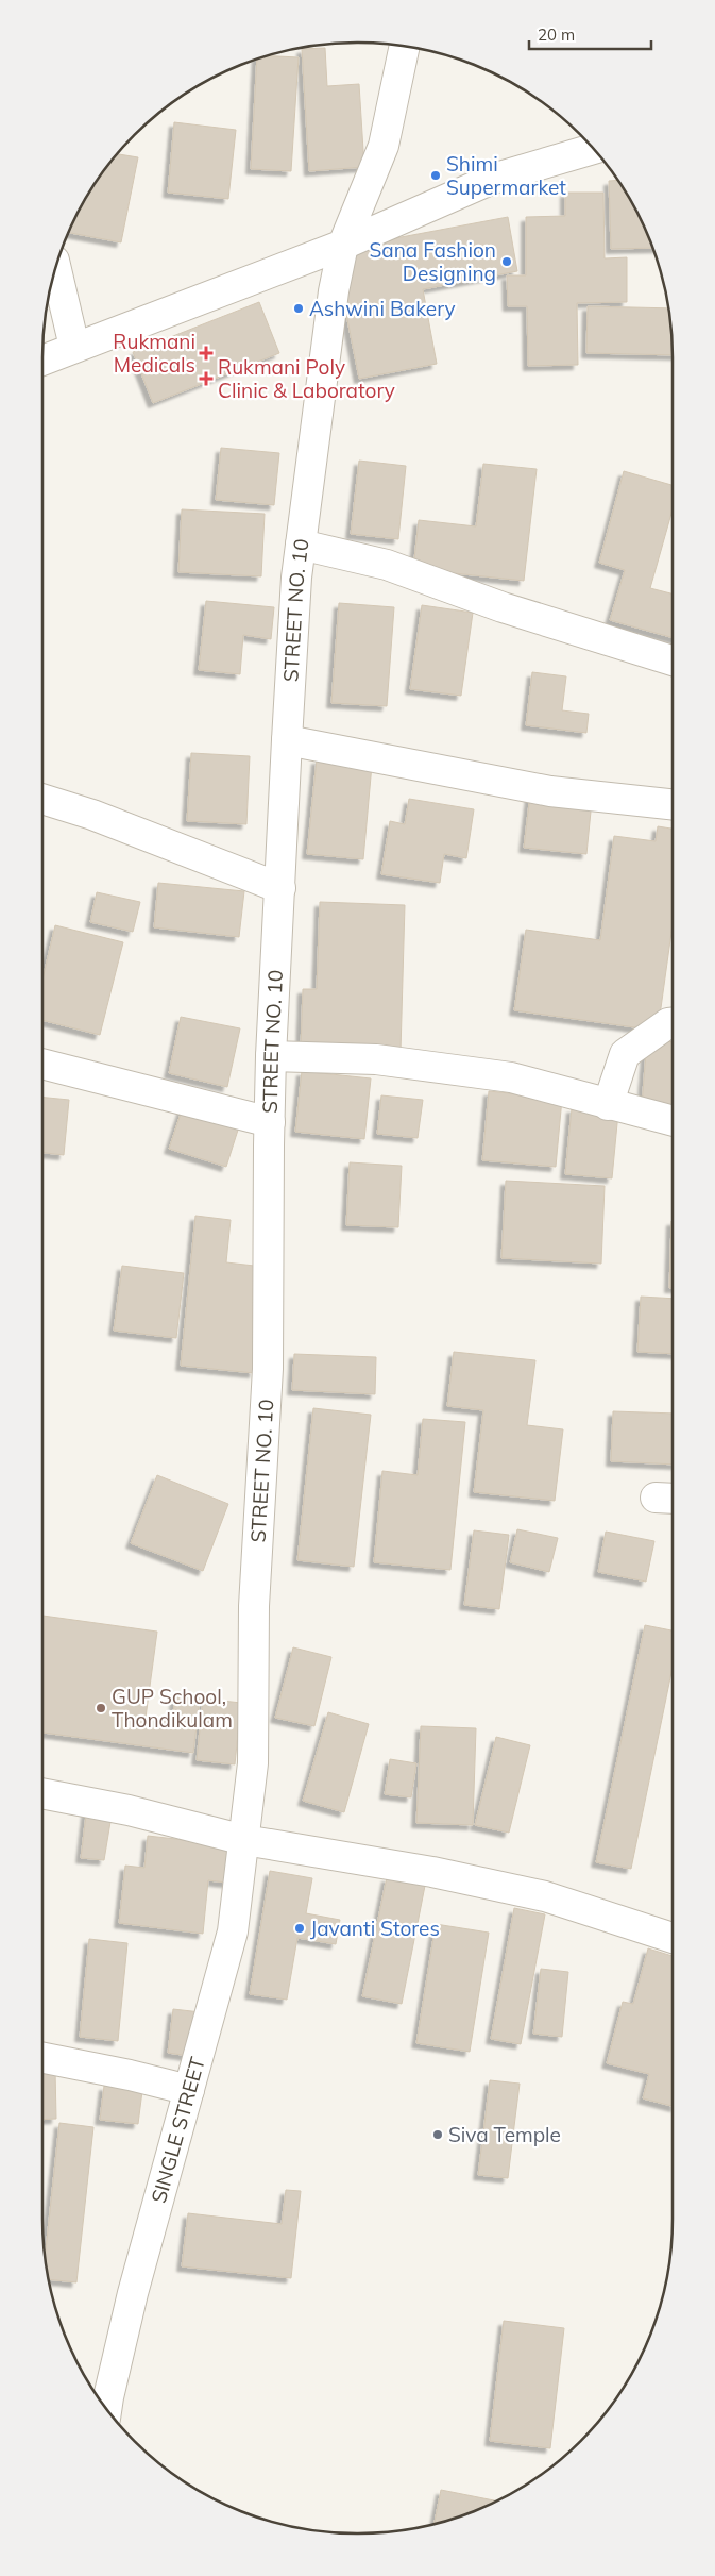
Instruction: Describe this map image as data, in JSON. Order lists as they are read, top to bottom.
{
  "streets": {
    "street": ["STREET NO. 10", "SINGLE STREET"]
  },
  "crossings": [
    ["STREET NO. 10", "SINGLE STREET"]
  ],
  "places": {
    "other": [
      "Shimi Supermarket",
      "Sana Fashion Designing",
      "Ashwini Bakery",
      "GUP School, Thondikulam",
      "Javanti Stores",
      "Siva Temple"
    ],
    "health": ["Rukmani Medicals", "Rukmani Poly Clinic & Laboratory"]
  },
  "scale_bar": "20 m"
}
